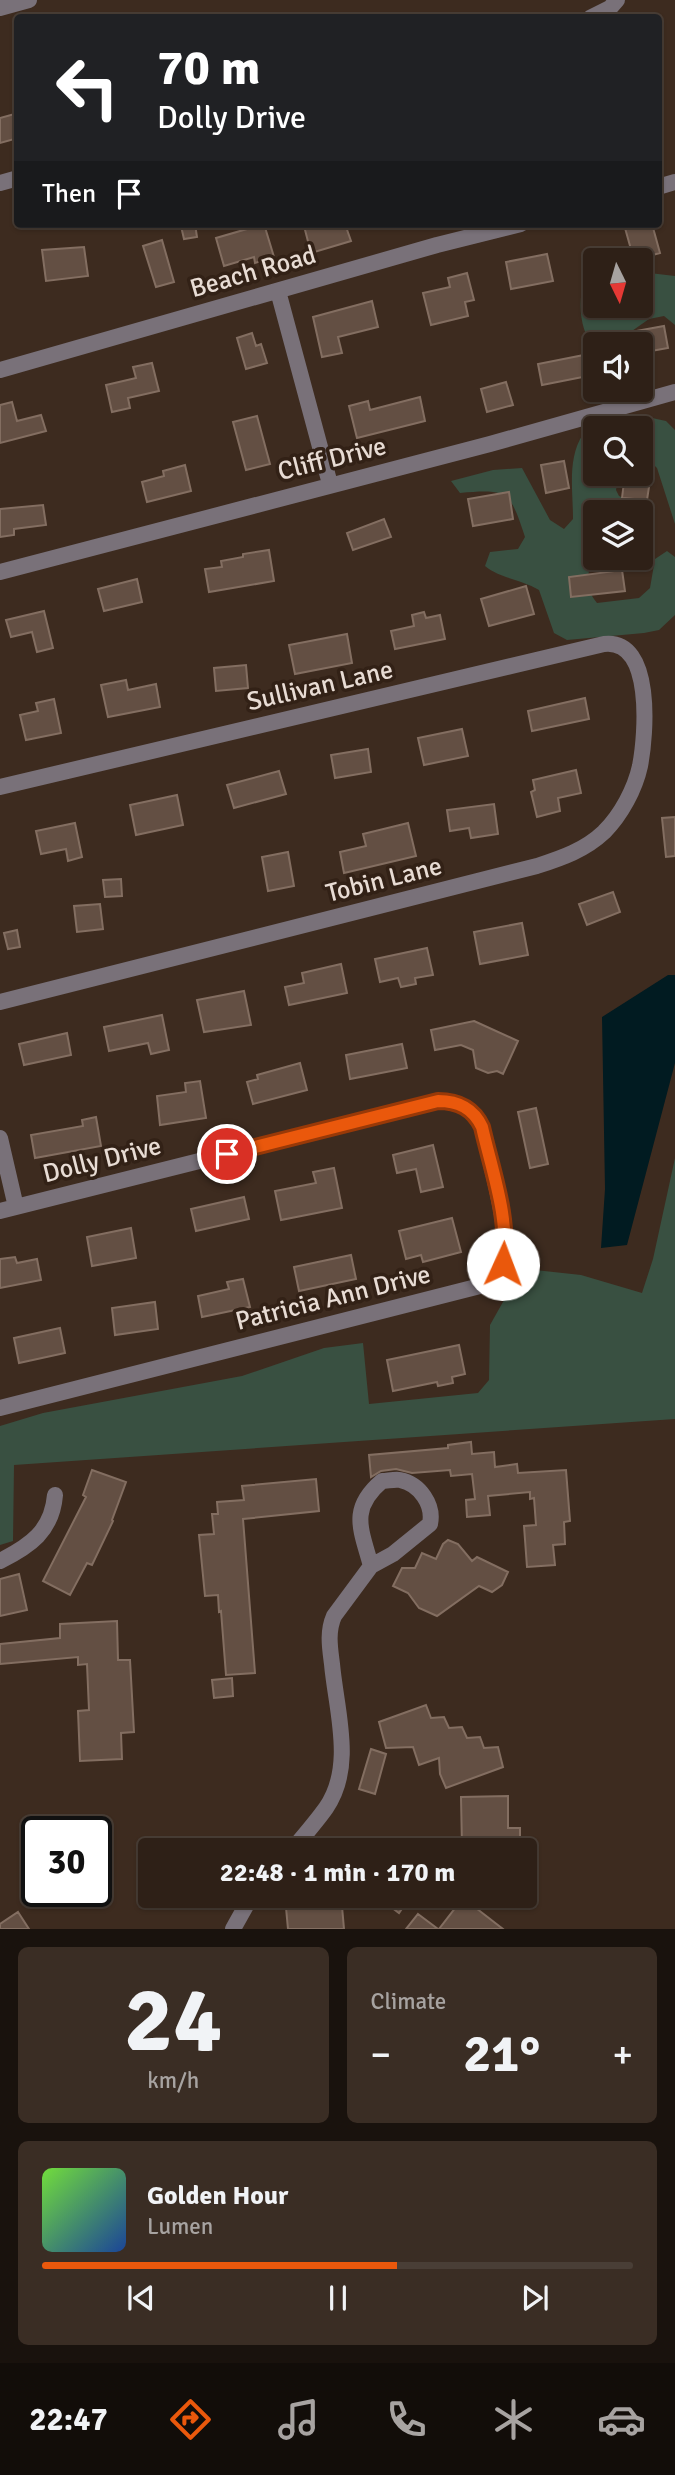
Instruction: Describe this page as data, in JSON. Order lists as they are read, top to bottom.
{
  "streets": {
    "street": [
      "Beach Road",
      "Cliff Drive",
      "Sullivan Lane",
      "Tobin Lane",
      "Dolly Drive",
      "Patricia Ann Drive"
    ]
  },
  "crossings": [
    ["Sullivan Lane", "Tobin Lane"],
    ["Dolly Drive", "Patricia Ann Drive"]
  ],
  "north": "bottom",
  "page": {
    "turn": ["70 m", "Dolly Drive"],
    "then": "Then",
    "limit": "30",
    "trip": "22:48 · 1 min · 170 m",
    "tile": [
      ["24", "km/h"],
      "Climate"
    ],
    "heat": ["−", "21°", "+"],
    "song": ["Golden Hour", "Lumen"],
    "tabs": "22:47"
  }
}
